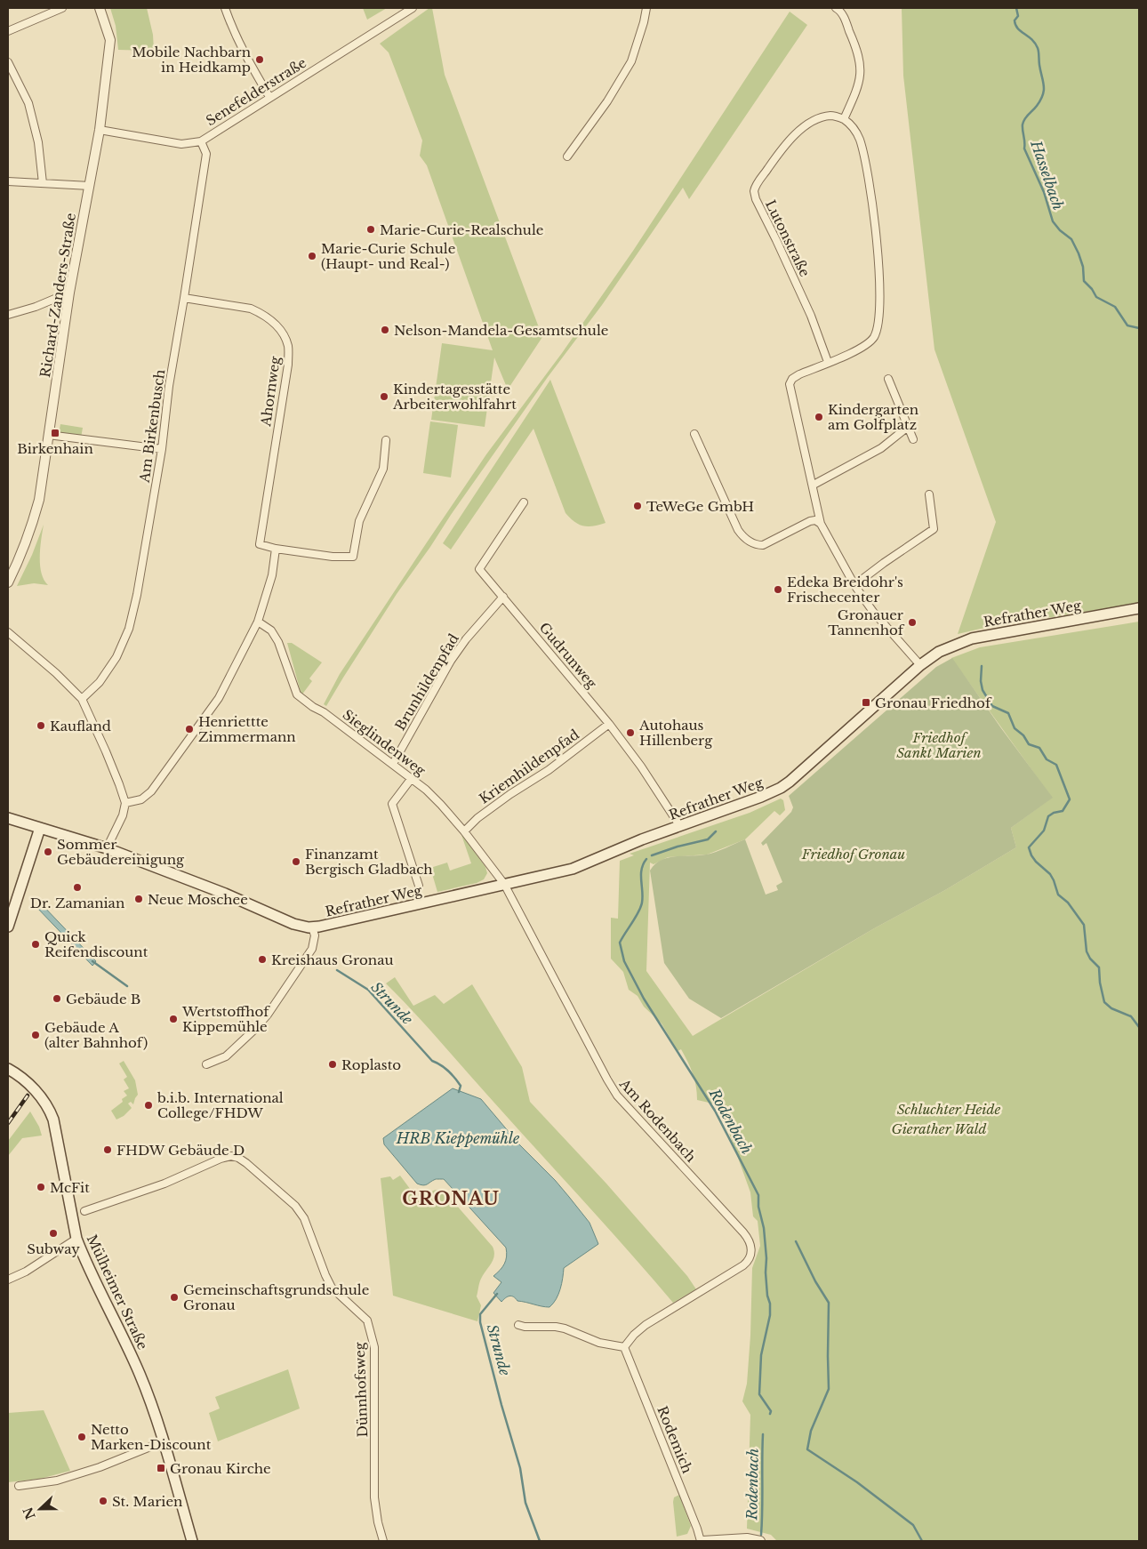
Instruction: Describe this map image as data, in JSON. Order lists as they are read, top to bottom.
{
  "streets": {
    "main road": ["Refrather Weg", "Mülheimer Straße"],
    "street": [
      "Senefelderstraße",
      "Lutonstraße",
      "Richard-Zanders-Straße",
      "Ahornweg",
      "Am Birkenbusch",
      "Gudrunweg",
      "Brunhildenpfad",
      "Sieglindenweg",
      "Kriemhildenpfad",
      "Am Rodenbach",
      "Dünnhofsweg",
      "Rodemich"
    ]
  },
  "crossings": [
    ["Senefelderstraße", "Richard-Zanders-Straße"],
    ["Senefelderstraße", "Am Birkenbusch"],
    ["Ahornweg", "Am Birkenbusch"],
    ["Refrather Weg", "Gudrunweg"],
    ["Refrather Weg", "Sieglindenweg"],
    ["Refrather Weg", "Am Rodenbach"],
    ["Gudrunweg", "Brunhildenpfad"],
    ["Gudrunweg", "Kriemhildenpfad"],
    ["Brunhildenpfad", "Sieglindenweg"],
    ["Sieglindenweg", "Kriemhildenpfad"],
    ["Sieglindenweg", "Am Rodenbach"],
    ["Am Rodenbach", "Rodemich"]
  ],
  "districts": ["GRONAU"],
  "water": [
    "Hasselbach",
    "Strunde",
    "Rodenbach",
    "HRB Kieppemühle"
  ],
  "parks": [
    "Friedhof Sankt Marien",
    "Friedhof Gronau",
    "Schluchter Heide",
    "Gierather Wald"
  ],
  "places": {
    "other": [
      "Mobile Nachbarn in Heidkamp",
      "Marie-Curie-Realschule",
      "Marie-Curie Schule (Haupt- und Real-)",
      "Nelson-Mandela-Gesamtschule",
      "Kindertagesstätte Arbeiterwohlfahrt",
      "Kindergarten am Golfplatz",
      "TeWeGe GmbH",
      "Edeka Breidohr's Frischecenter",
      "Gronauer Tannenhof",
      "Kaufland",
      "Henriettte Zimmermann",
      "Autohaus Hillenberg",
      "Sommer Gebäudereinigung",
      "Finanzamt Bergisch Gladbach",
      "Dr. Zamanian",
      "Neue Moschee",
      "Quick Reifendiscount",
      "Kreishaus Gronau",
      "Gebäude B",
      "Wertstoffhof Kippemühle",
      "Gebäude A (alter Bahnhof)",
      "Roplasto",
      "b.i.b. International College/FHDW",
      "FHDW Gebäude D",
      "McFit",
      "Subway",
      "Gemeinschaftsgrundschule Gronau",
      "Netto Marken-Discount",
      "St. Marien"
    ],
    "transit": ["Birkenhain", "Gronau Friedhof", "Gronau Kirche"]
  },
  "north": "left"
}
